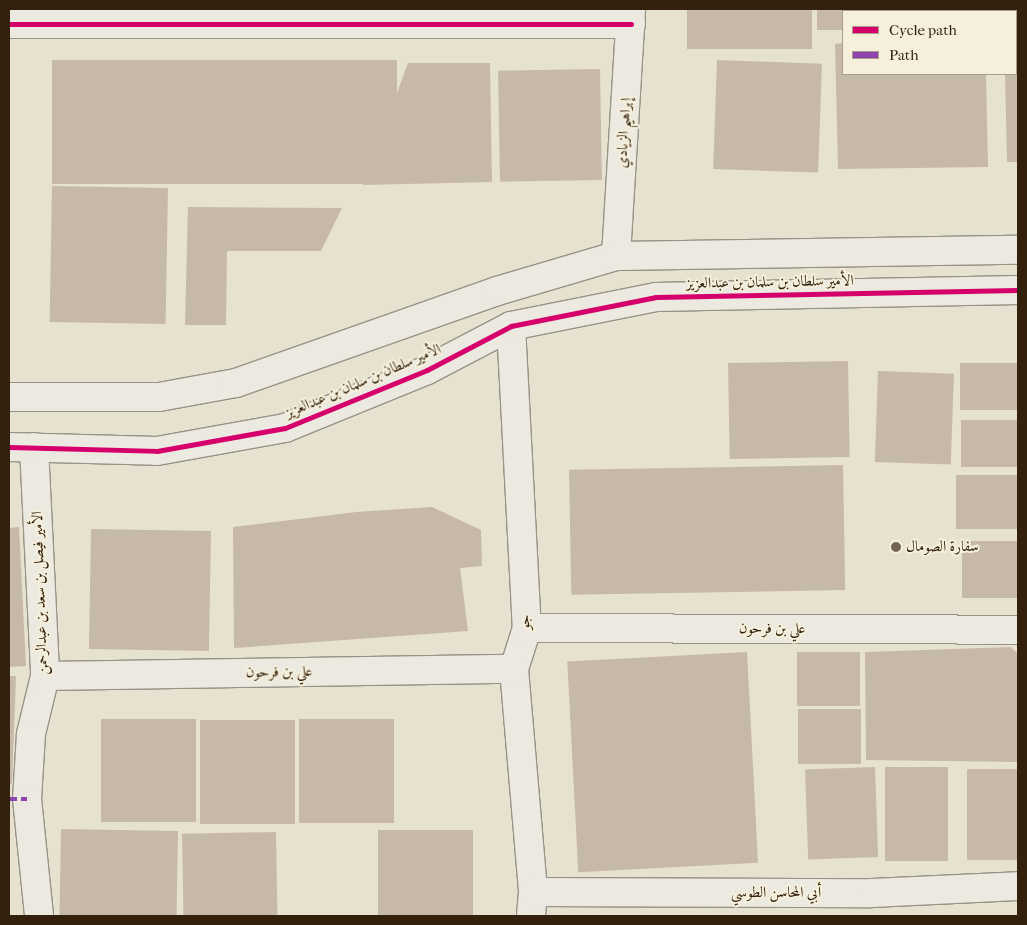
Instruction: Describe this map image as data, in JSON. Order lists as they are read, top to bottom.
{
  "streets": {
    "street": [
      "إبراهيم الزيادي",
      "الأمير سلطان بن سلمان بن عبدالعزيز",
      "الأمير فيصل بن سعد بن عبدالرحمن",
      "جو",
      "علي بن فرحون",
      "أبي المحاسن الطوسي"
    ]
  },
  "crossings": [
    ["إبراهيم الزيادي", "الأمير سلطان بن سلمان بن عبدالعزيز"],
    ["الأمير سلطان بن سلمان بن عبدالعزيز", "الأمير فيصل بن سعد بن عبدالرحمن"],
    ["الأمير سلطان بن سلمان بن عبدالعزيز", "جو"],
    ["الأمير فيصل بن سعد بن عبدالرحمن", "علي بن فرحون"],
    ["جو", "علي بن فرحون"],
    ["جو", "أبي المحاسن الطوسي"]
  ],
  "places": ["سفارة الصومال"],
  "legend": ["Cycle path", "Path"]
}
